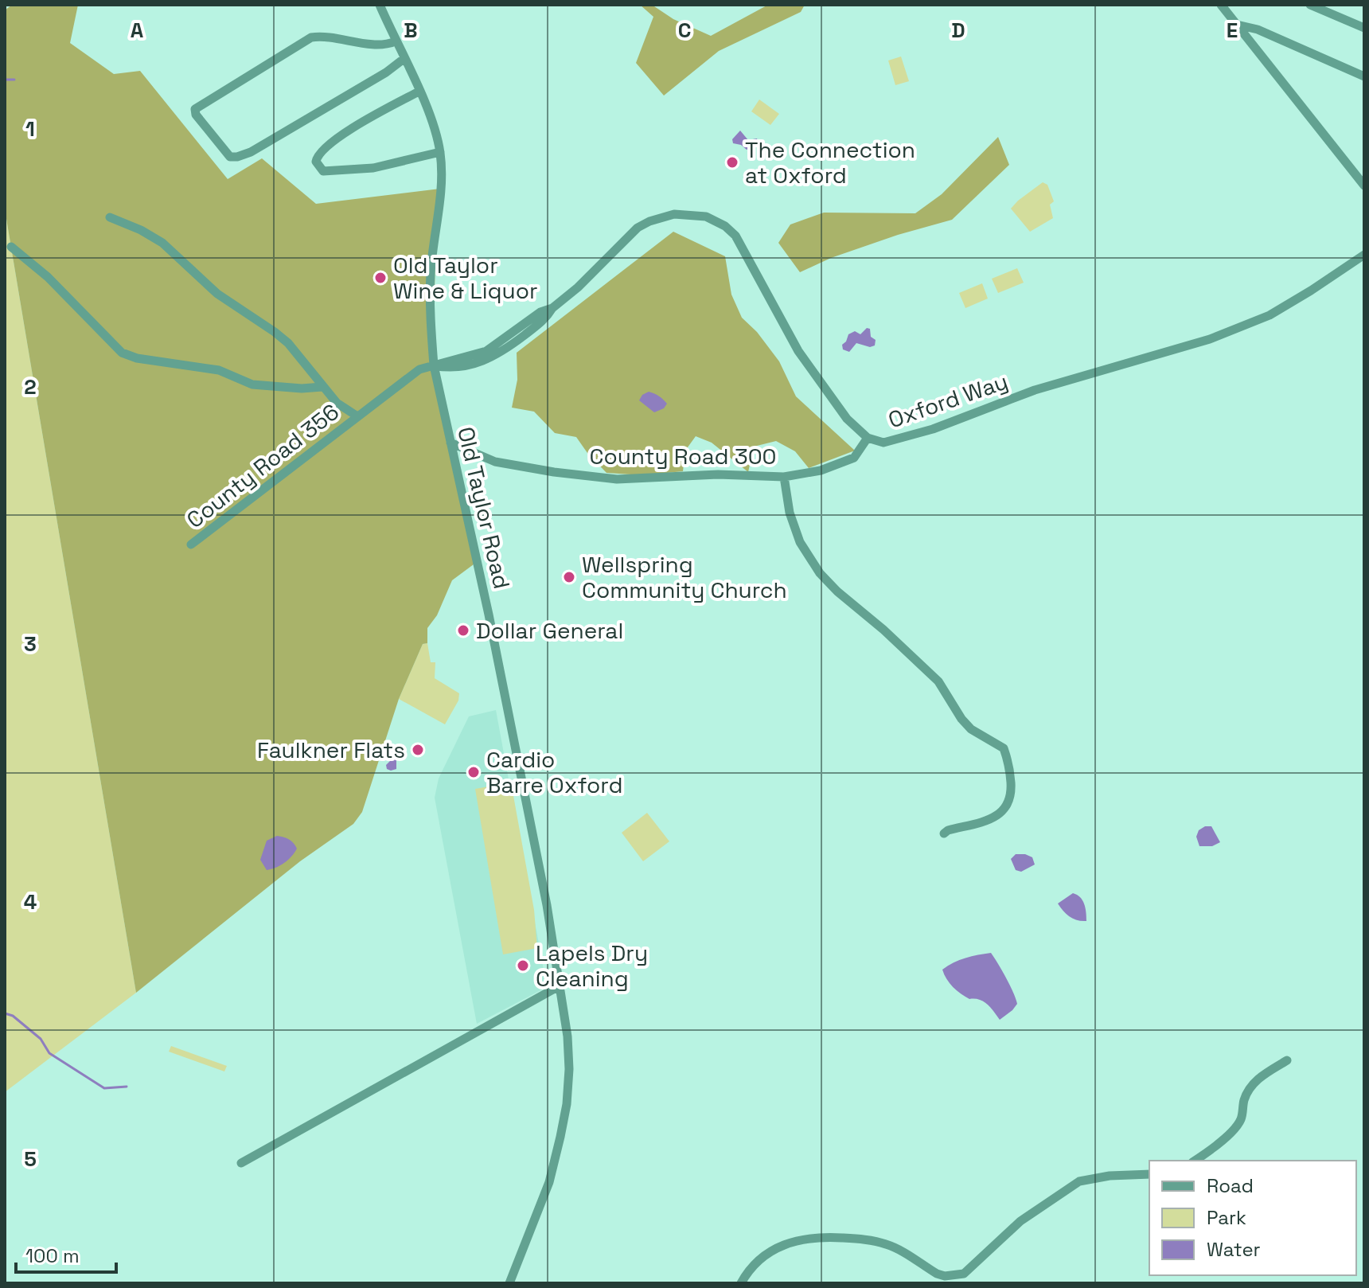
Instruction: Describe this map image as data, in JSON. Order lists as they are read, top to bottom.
{
  "streets": {
    "street": [
      "Oxford Way",
      "County Road 300",
      "County Road 356",
      "Old Taylor Road"
    ]
  },
  "crossings": [
    ["Oxford Way", "County Road 300"],
    ["Oxford Way", "County Road 356"],
    ["Oxford Way", "Old Taylor Road"],
    ["County Road 300", "Old Taylor Road"],
    ["County Road 356", "Old Taylor Road"]
  ],
  "places": [
    "The Connection at Oxford",
    "Old Taylor Wine & Liquor",
    "Wellspring Community Church",
    "Dollar General",
    "Faulkner Flats",
    "Cardio Barre Oxford",
    "Lapels Dry Cleaning"
  ],
  "legend": ["Road", "Park", "Water"],
  "scale_bar": "100 m",
  "grid": {
    "columns": [
      "A",
      "B",
      "C",
      "D",
      "E"
    ],
    "rows": [
      "1",
      "2",
      "3",
      "4",
      "5"
    ]
  }
}
